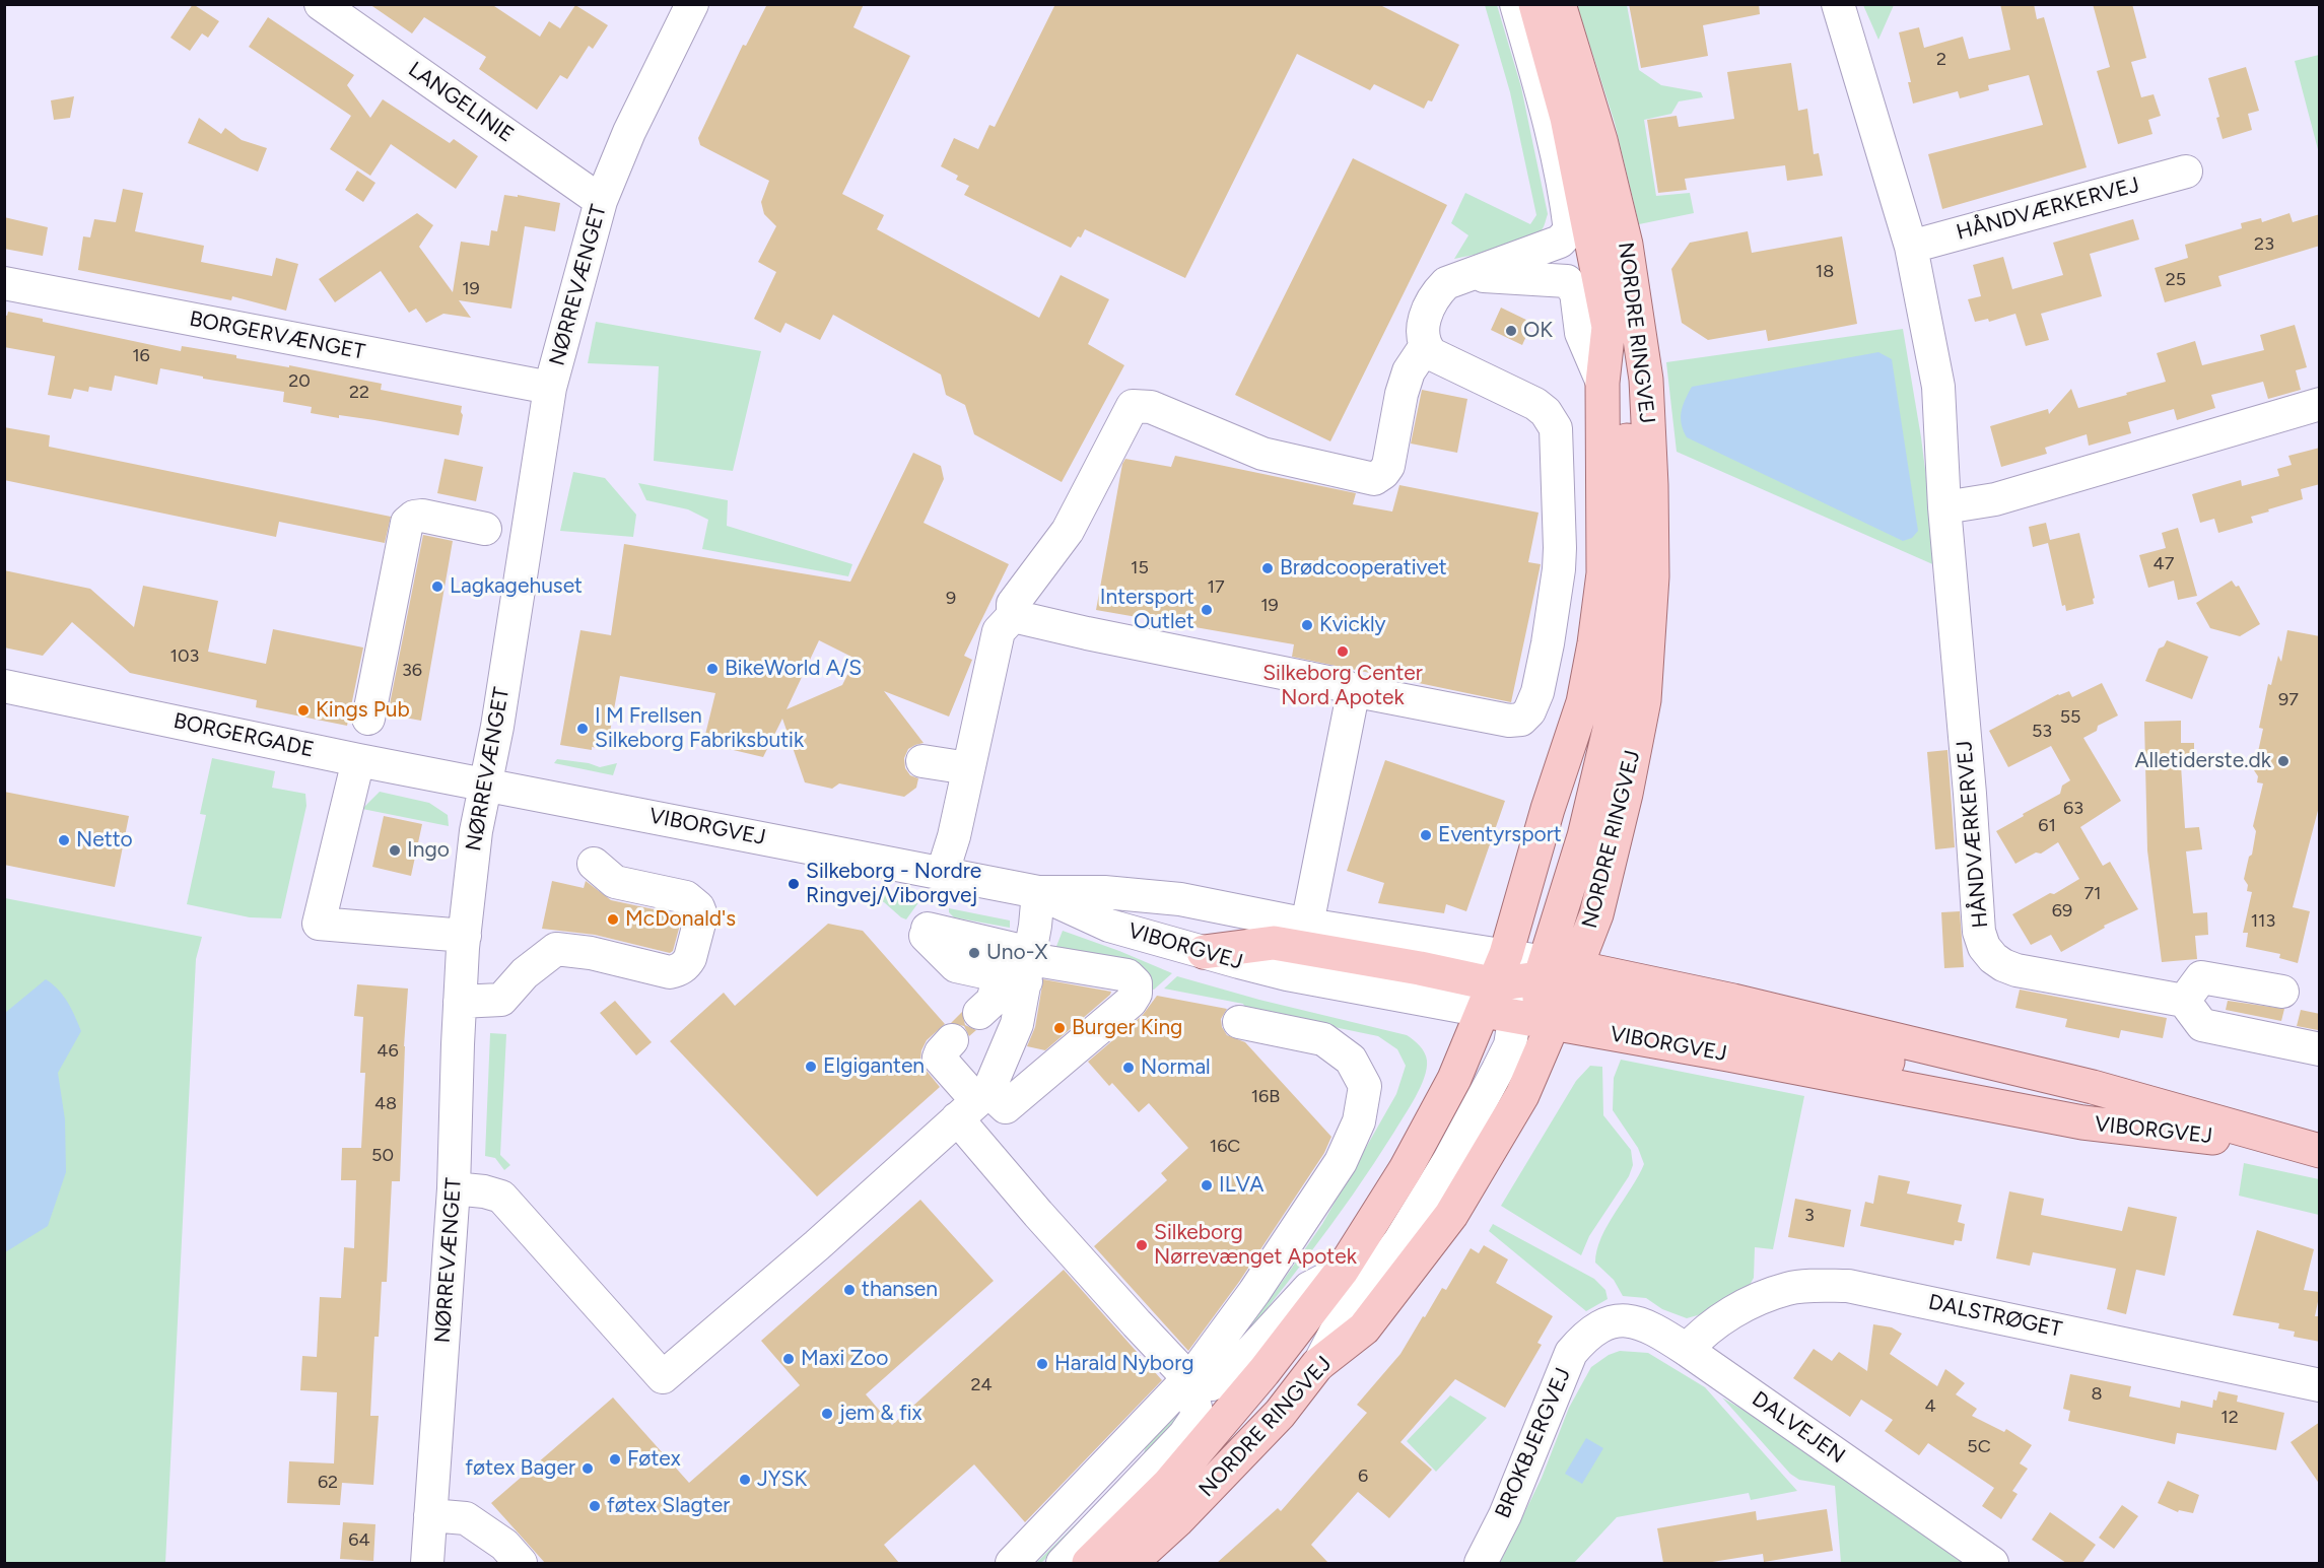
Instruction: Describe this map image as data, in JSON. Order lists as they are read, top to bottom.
{
  "streets": {
    "main road": ["NORDRE RINGVEJ", "VIBORGVEJ"],
    "street": [
      "LANGELINIE",
      "HÅNDVÆRKERVEJ",
      "NØRREVÆNGET",
      "BORGERVÆNGET",
      "BORGERGADE",
      "DALSTRØGET",
      "DALVEJEN",
      "BROKBJERGVEJ"
    ]
  },
  "crossings": [
    ["LANGELINIE", "NØRREVÆNGET"],
    ["NØRREVÆNGET", "BORGERVÆNGET"],
    ["NØRREVÆNGET", "BORGERGADE"],
    ["NØRREVÆNGET", "VIBORGVEJ"],
    ["NORDRE RINGVEJ", "VIBORGVEJ"],
    ["BORGERGADE", "VIBORGVEJ"],
    ["DALSTRØGET", "DALVEJEN"],
    ["DALVEJEN", "BROKBJERGVEJ"]
  ],
  "places": [
    "OK",
    "Brødcooperativet",
    "Lagkagehuset",
    "Intersport Outlet",
    "Kvickly",
    "Silkeborg Center Nord Apotek",
    "BikeWorld A/S",
    "Kings Pub",
    "I M Frellsen Silkeborg Fabriksbutik",
    "Alletiderste.dk",
    "Eventyrsport",
    "Netto",
    "Ingo",
    "Silkeborg - Nordre Ringvej/Viborgvej",
    "McDonald's",
    "Uno-X",
    "Burger King",
    "Elgiganten",
    "Normal",
    "ILVA",
    "Silkeborg Nørrevænget Apotek",
    "thansen",
    "Maxi Zoo",
    "Harald Nyborg",
    "jem & fix",
    "Føtex",
    "føtex Bager",
    "JYSK",
    "føtex Slagter"
  ],
  "house_numbers": [
    "2",
    "23",
    "18",
    "25",
    "19",
    "16",
    "20",
    "22",
    "47",
    "15",
    "17",
    "9",
    "19",
    "103",
    "36",
    "97",
    "55",
    "53",
    "63",
    "61",
    "71",
    "69",
    "113",
    "46",
    "16B",
    "48",
    "16C",
    "50",
    "3",
    "24",
    "8",
    "4",
    "12",
    "5C",
    "6",
    "62",
    "64"
  ]
}
